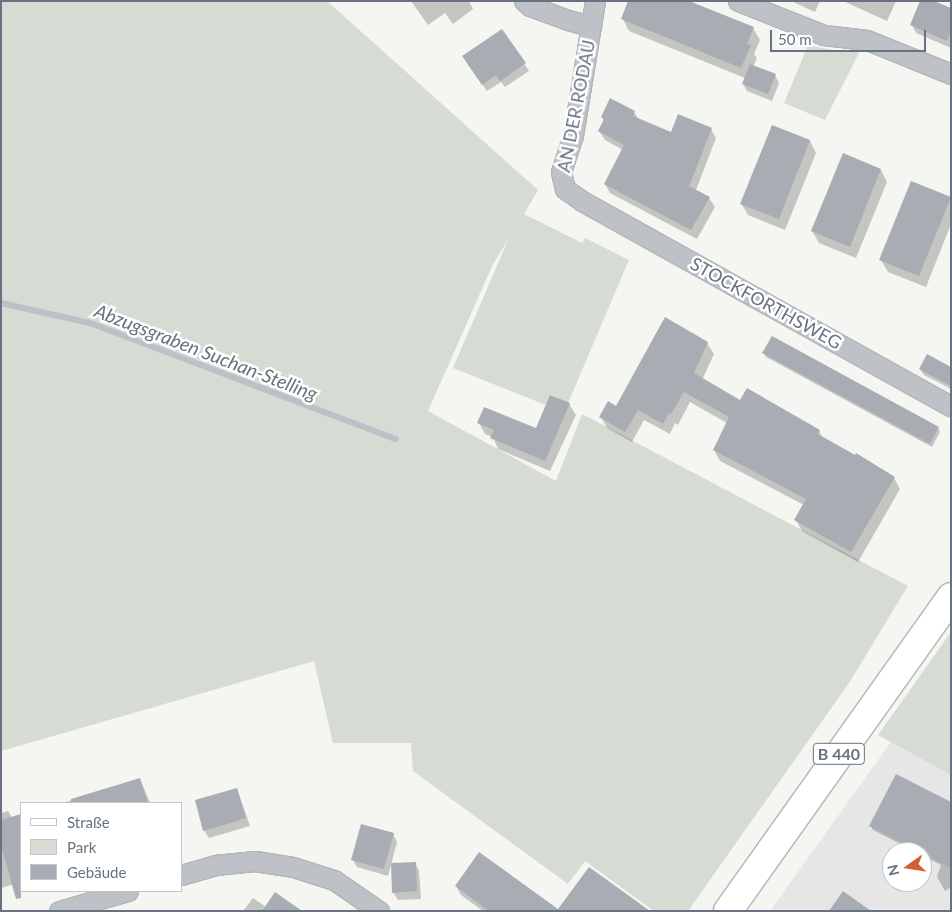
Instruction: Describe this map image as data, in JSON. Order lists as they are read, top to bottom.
{
  "streets": {
    "main road": ["B 440"],
    "street": ["AN DER RODAU", "STOCKFORTHSWEG"]
  },
  "crossings": [
    ["AN DER RODAU", "STOCKFORTHSWEG"]
  ],
  "water": ["Abzugsgraben Suchan-Stelling"],
  "legend": ["Straße", "Park", "Gebäude"],
  "scale_bar": "50 m",
  "north": "left"
}
